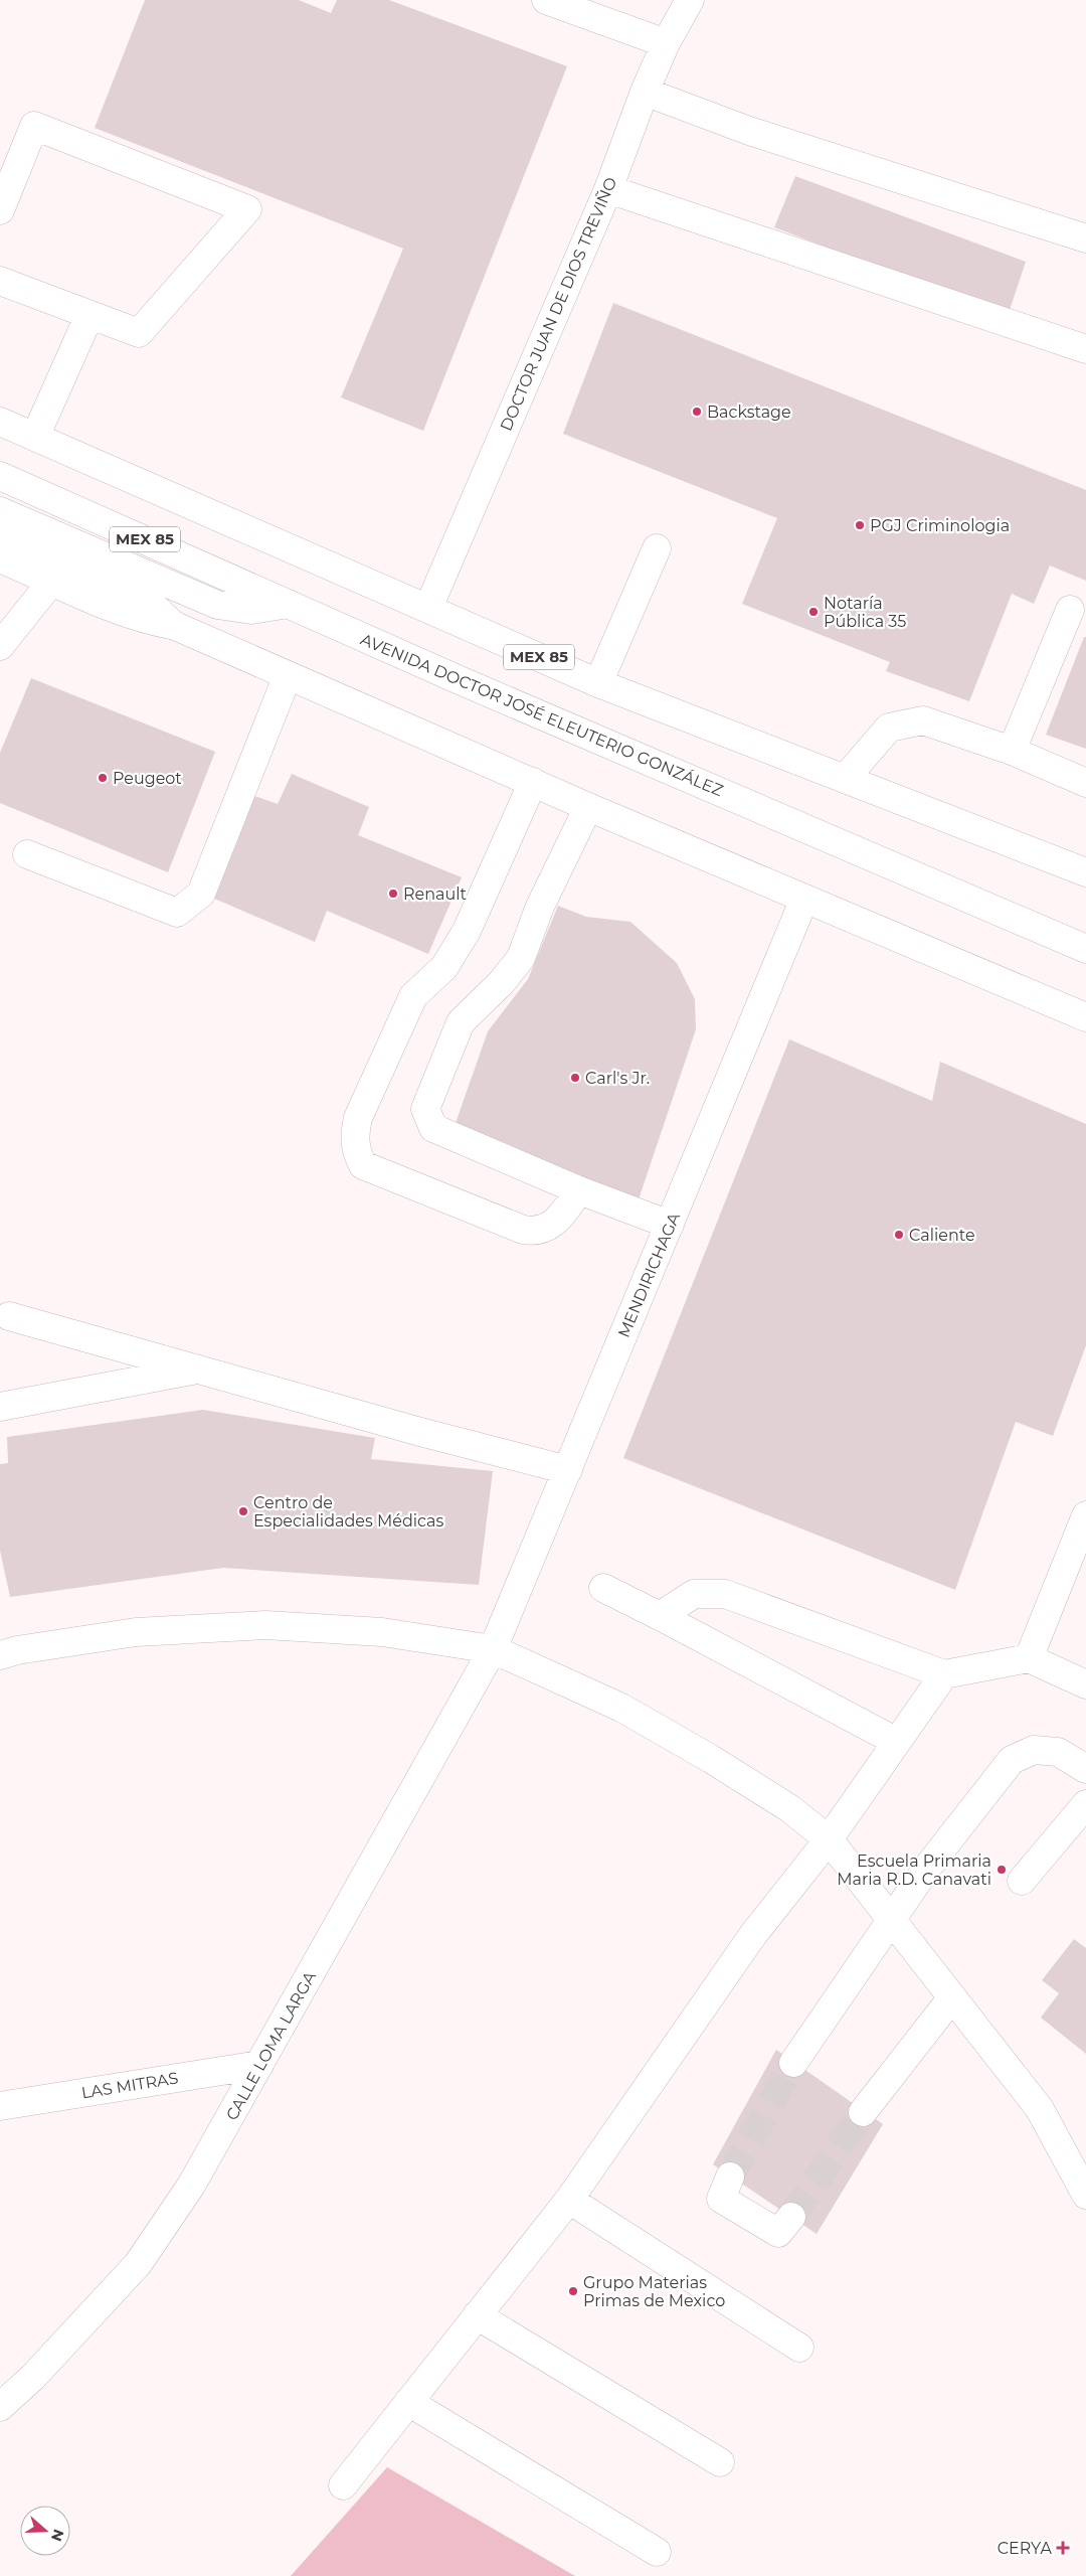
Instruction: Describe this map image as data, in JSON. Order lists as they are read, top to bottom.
{
  "streets": {
    "main road": [
      "DOCTOR JUAN DE DIOS TREVIÑO",
      "MEX 85",
      "AVENIDA DOCTOR JOSÉ ELEUTERIO GONZÁLEZ",
      "MENDIRICHAGA",
      "CALLE LOMA LARGA",
      "LAS MITRAS"
    ]
  },
  "crossings": [
    ["DOCTOR JUAN DE DIOS TREVIÑO", "MEX 85"],
    ["MENDIRICHAGA", "CALLE LOMA LARGA"],
    ["CALLE LOMA LARGA", "LAS MITRAS"]
  ],
  "places": {
    "other": [
      "Backstage",
      "PGJ Criminologia",
      "Notaría Pública 35",
      "Peugeot",
      "Renault",
      "Carl's Jr.",
      "Caliente",
      "Centro de Especialidades Médicas",
      "Escuela Primaria Maria R.D. Canavati",
      "Grupo Materias Primas de Mexico"
    ],
    "health": ["CERYA"]
  },
  "north": "right"
}
